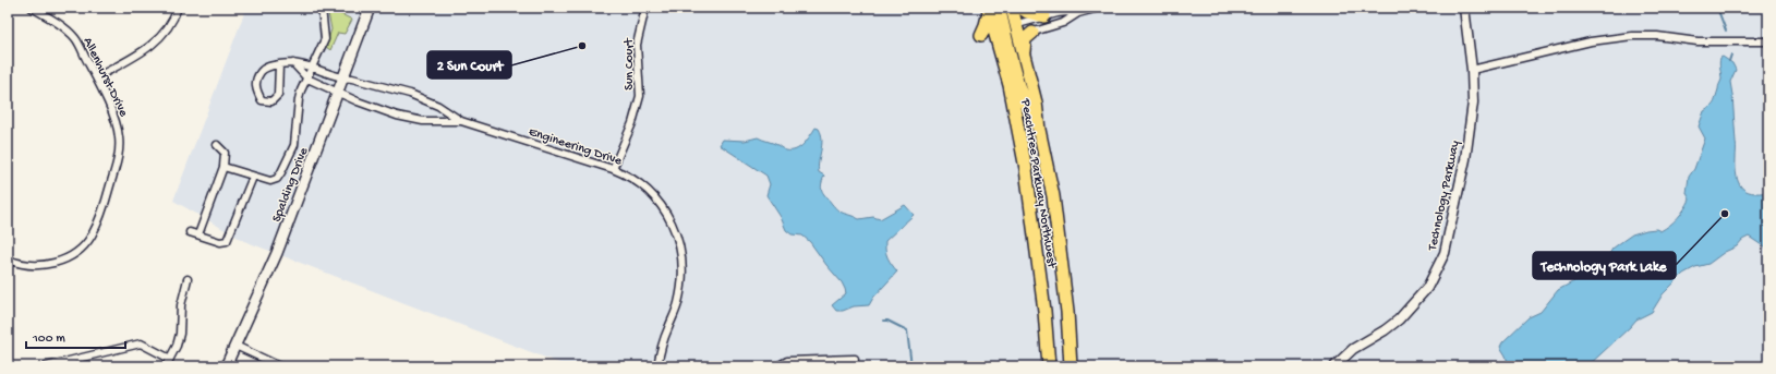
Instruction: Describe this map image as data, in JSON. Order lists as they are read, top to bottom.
{
  "streets": {
    "highway": ["Peachtree Parkway Northwest"],
    "main road": ["Spalding Drive"],
    "street": [
      "Sun Court",
      "Allenhurst Drive",
      "Engineering Drive",
      "Technology Parkway"
    ]
  },
  "crossings": [
    ["Sun Court", "Engineering Drive"],
    ["Engineering Drive", "Spalding Drive"]
  ],
  "places": ["2 Sun Court", "Technology Park Lake"],
  "scale_bar": "100 m"
}
